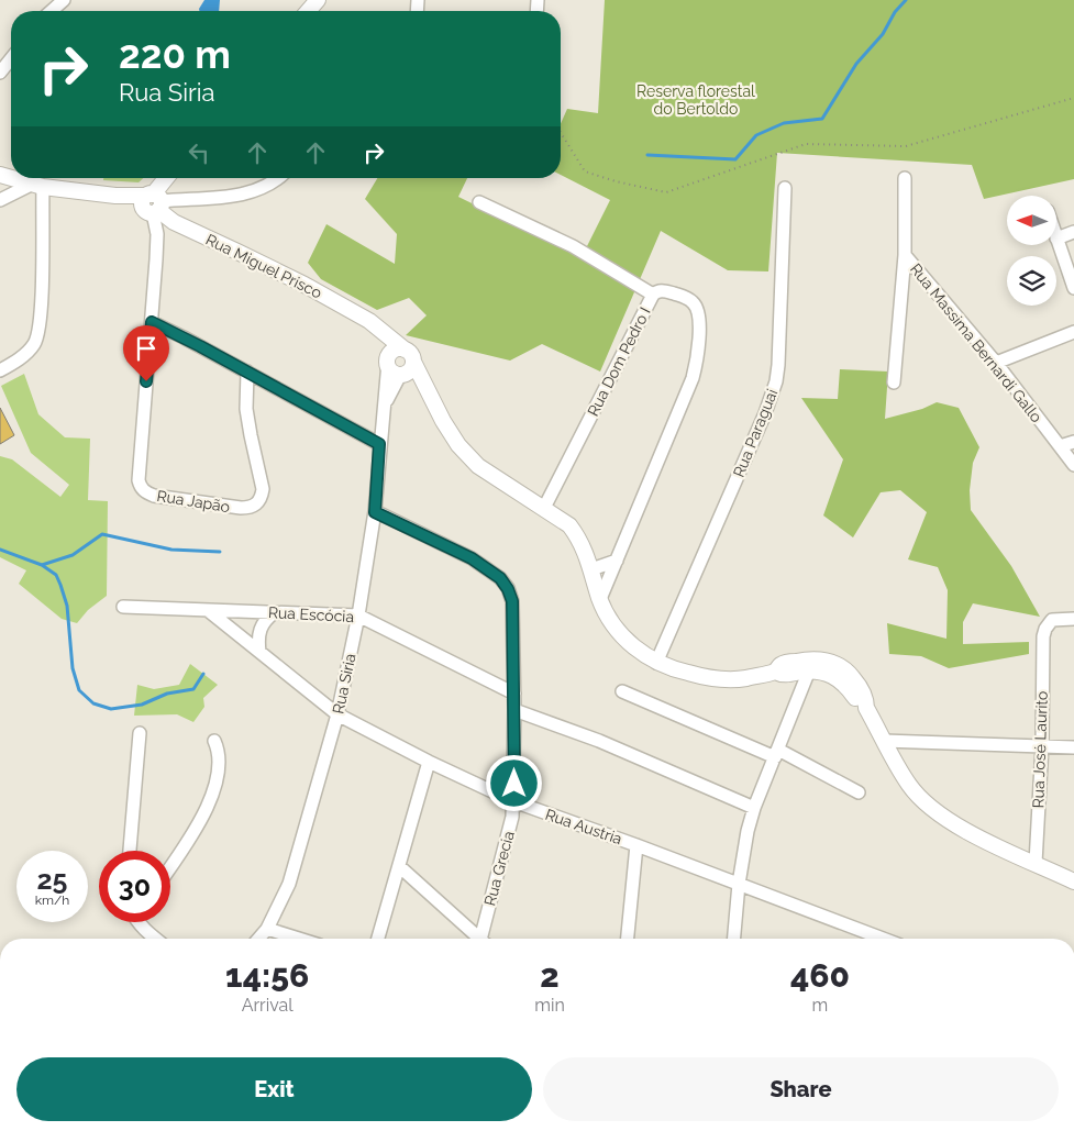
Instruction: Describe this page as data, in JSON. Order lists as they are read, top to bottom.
{
  "streets": {
    "street": [
      "Rua Miguel Prisco",
      "Rua Massima Bernardi Gallo",
      "Rua Dom Pedro I",
      "Rua Paraguai",
      "Rua Japão",
      "Rua Escócia",
      "Rua Siria",
      "Rua José Laurito",
      "Rua Austria",
      "Rua Grecia"
    ]
  },
  "crossings": [
    ["Rua Miguel Prisco", "Rua Dom Pedro I"],
    ["Rua Miguel Prisco", "Rua Paraguai"],
    ["Rua Miguel Prisco", "Rua Japão"],
    ["Rua Miguel Prisco", "Rua Siria"],
    ["Rua Miguel Prisco", "Rua José Laurito"],
    ["Rua Escócia", "Rua Siria"],
    ["Rua Escócia", "Rua Austria"],
    ["Rua Escócia", "Rua Grecia"],
    ["Rua Siria", "Rua Austria"],
    ["Rua Siria", "Rua Grecia"],
    ["Rua Austria", "Rua Grecia"]
  ],
  "parks": ["Reserva florestal do Bertoldo"],
  "north": "left",
  "page": {
    "turn": ["220 m", "Rua Siria"],
    "speed": "25 km/h",
    "limit": "30",
    "eta": [
      "14:56",
      "Arrival",
      "2",
      "min",
      "460",
      "m"
    ],
    "buttons": ["Exit", "Share"]
  }
}
